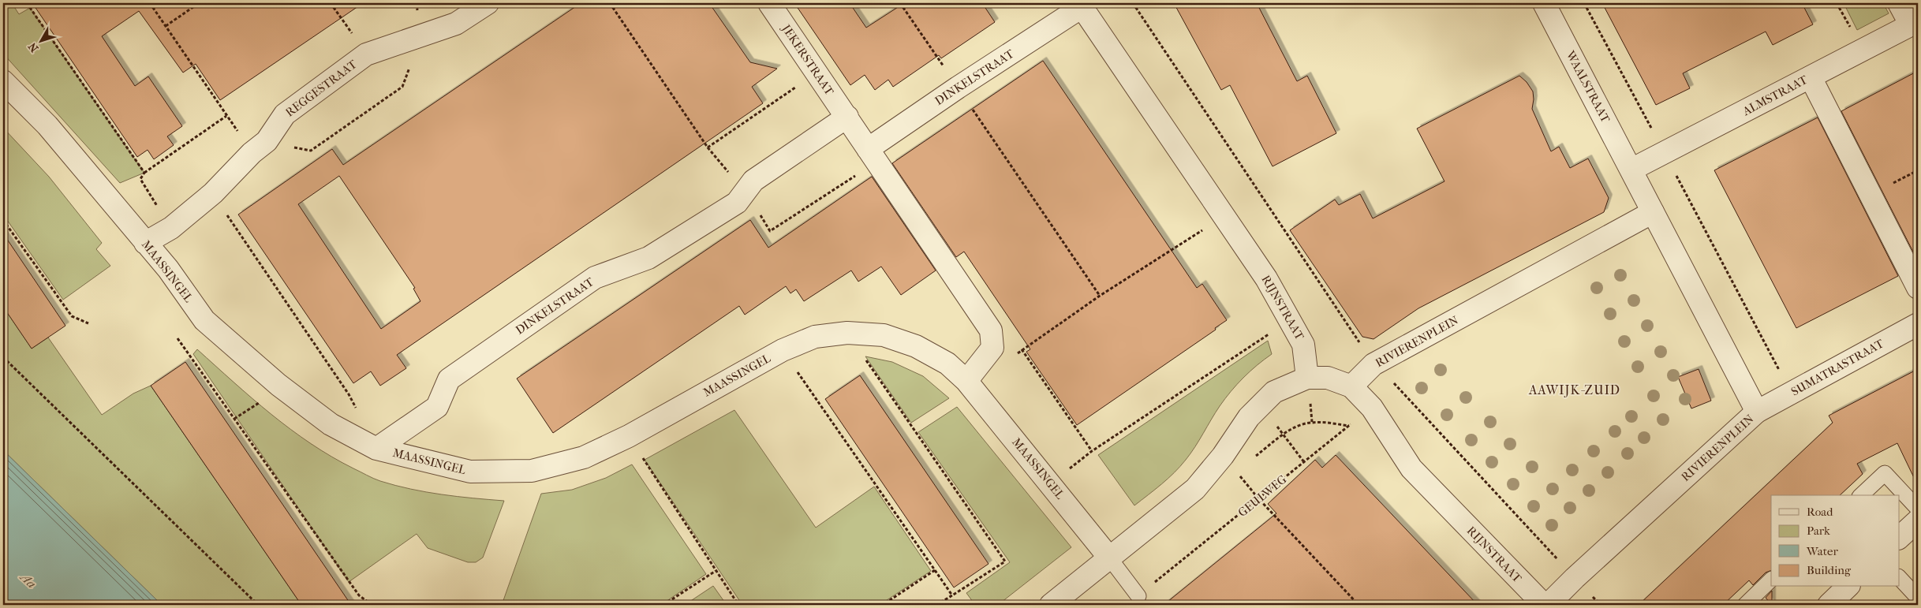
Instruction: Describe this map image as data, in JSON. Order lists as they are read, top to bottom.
{
  "streets": {
    "street": [
      "JEKERSTRAAT",
      "DINKELSTRAAT",
      "WAALSTRAAT",
      "REGGESTRAAT",
      "ALMSTRAAT",
      "MAASSINGEL",
      "RIJNSTRAAT",
      "RIVIERENPLEIN",
      "SUMATRASTRAAT"
    ],
    "path": ["GEULWEG"]
  },
  "crossings": [
    ["JEKERSTRAAT", "DINKELSTRAAT"],
    ["DINKELSTRAAT", "MAASSINGEL"],
    ["DINKELSTRAAT", "RIJNSTRAAT"],
    ["WAALSTRAAT", "ALMSTRAAT"],
    ["WAALSTRAAT", "RIVIERENPLEIN"],
    ["REGGESTRAAT", "MAASSINGEL"],
    ["ALMSTRAAT", "RIVIERENPLEIN"],
    ["RIJNSTRAAT", "RIVIERENPLEIN"],
    ["RIJNSTRAAT", "GEULWEG"],
    ["RIVIERENPLEIN", "SUMATRASTRAAT"]
  ],
  "districts": ["AAWIJK-ZUID"],
  "water": ["Aa"],
  "legend": [
    "Road",
    "Park",
    "Water",
    "Building"
  ],
  "north": "bottom left"
}
